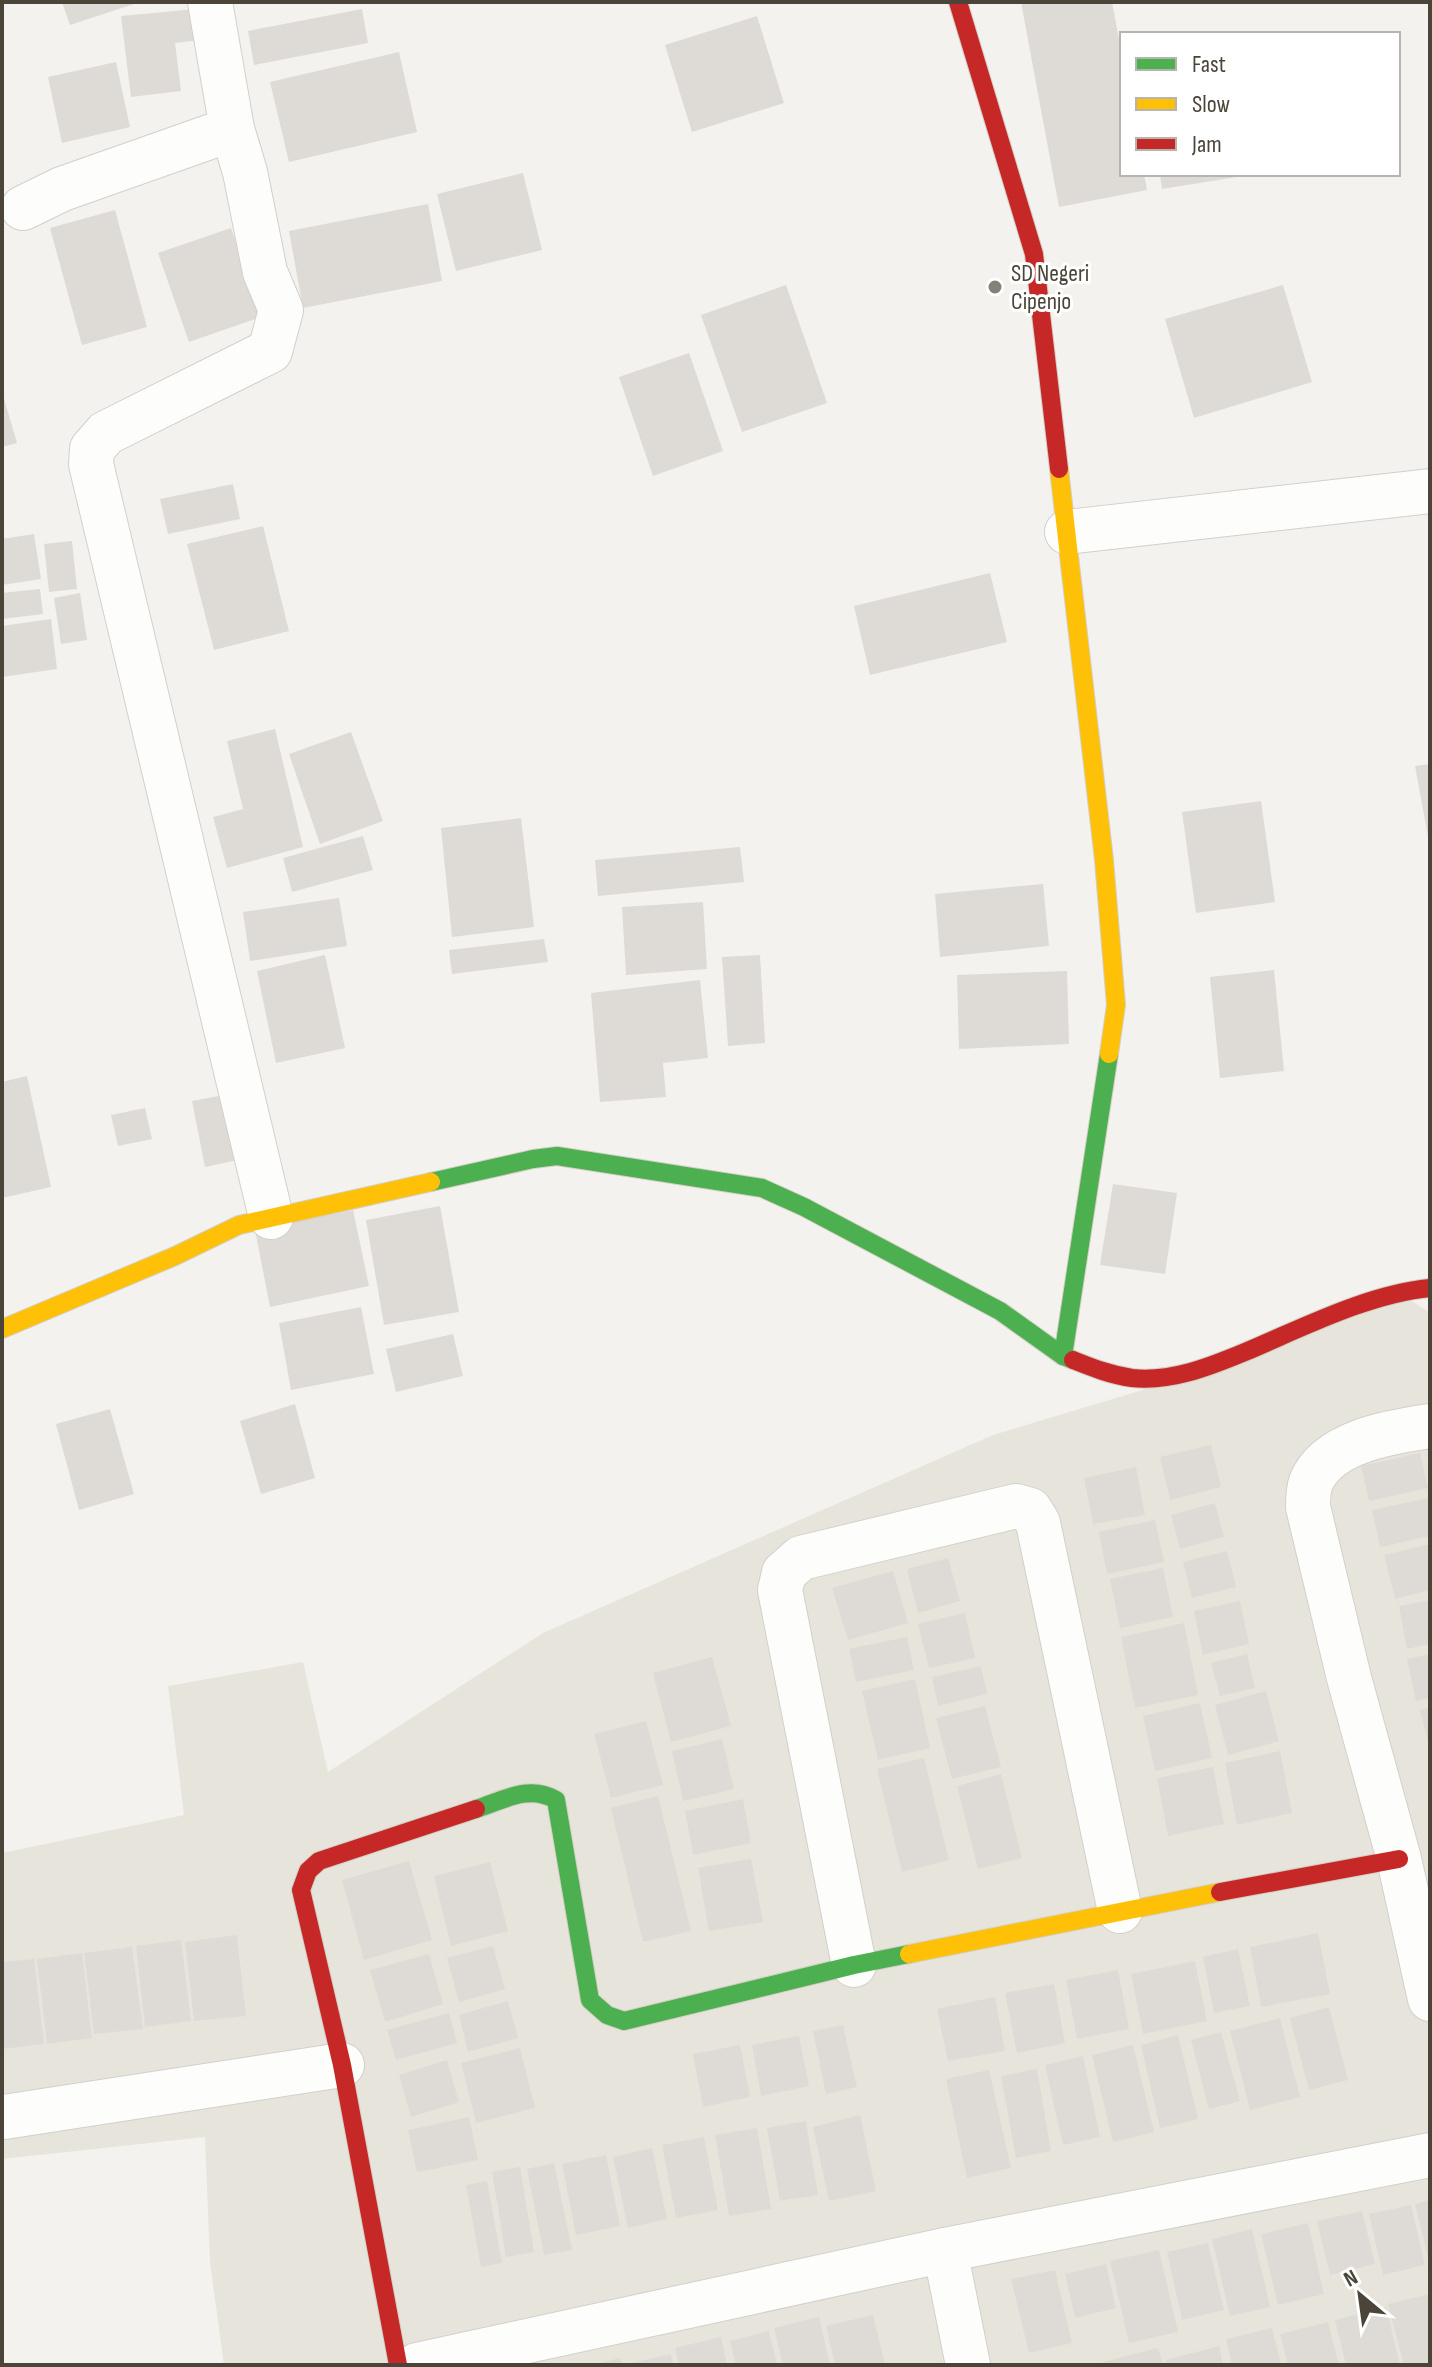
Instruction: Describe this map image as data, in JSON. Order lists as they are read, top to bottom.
{
  "places": ["SD Negeri Cipenjo"],
  "legend": ["Fast", "Slow", "Jam"],
  "north": "top left"
}
